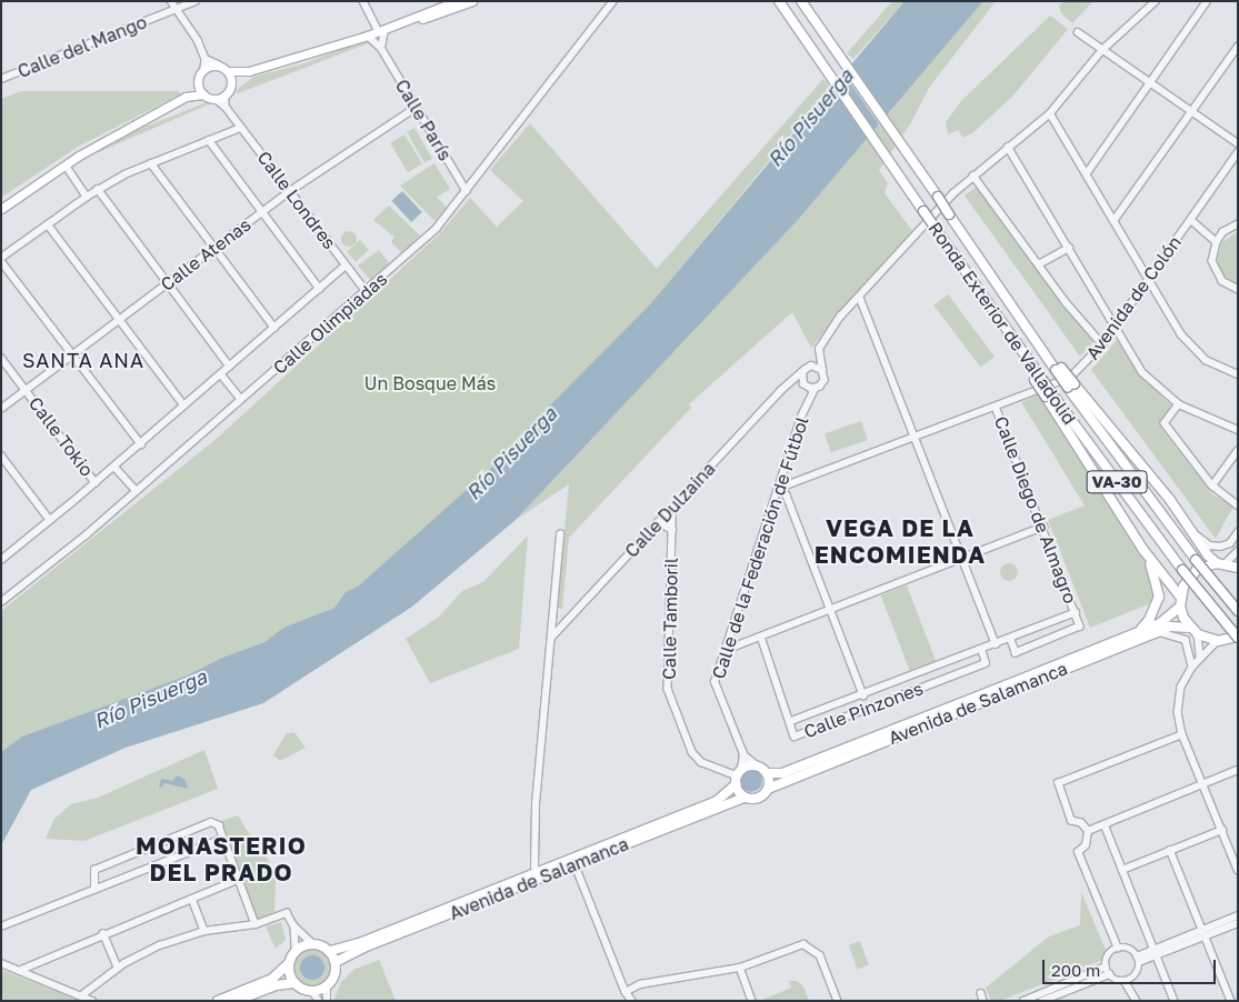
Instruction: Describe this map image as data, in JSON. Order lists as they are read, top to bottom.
{
  "streets": {
    "highway": ["Ronda Exterior de Valladolid", "VA-30", "Avenida de Salamanca"],
    "street": [
      "Calle del Mango",
      "Calle París",
      "Calle Londres",
      "Calle Atenas",
      "Avenida de Colón",
      "Calle Olimpiadas",
      "Calle Tokio",
      "Calle Dulzaina",
      "Calle Diego de Almagro",
      "Calle de la Federación de Fútbol",
      "Calle Tamboril",
      "Calle Pinzones"
    ]
  },
  "crossings": [
    ["Calle París", "Calle Atenas"],
    ["Calle París", "Calle Olimpiadas"],
    ["Calle Londres", "Calle Atenas"],
    ["Calle Londres", "Calle Olimpiadas"],
    ["Calle Atenas", "Calle Tokio"],
    ["Avenida de Colón", "Calle Diego de Almagro"],
    ["Avenida de Colón", "Calle de la Federación de Fútbol"],
    ["Calle Dulzaina", "Calle Tamboril"],
    ["Calle de la Federación de Fútbol", "Calle Tamboril"],
    ["Calle de la Federación de Fútbol", "Avenida de Salamanca"],
    ["Calle Tamboril", "Avenida de Salamanca"]
  ],
  "districts": ["SANTA ANA", "VEGA DE LA ENCOMIENDA", "MONASTERIO DEL PRADO"],
  "water": ["Río Pisuerga"],
  "parks": ["Un Bosque Más"],
  "scale_bar": "200 m"
}
